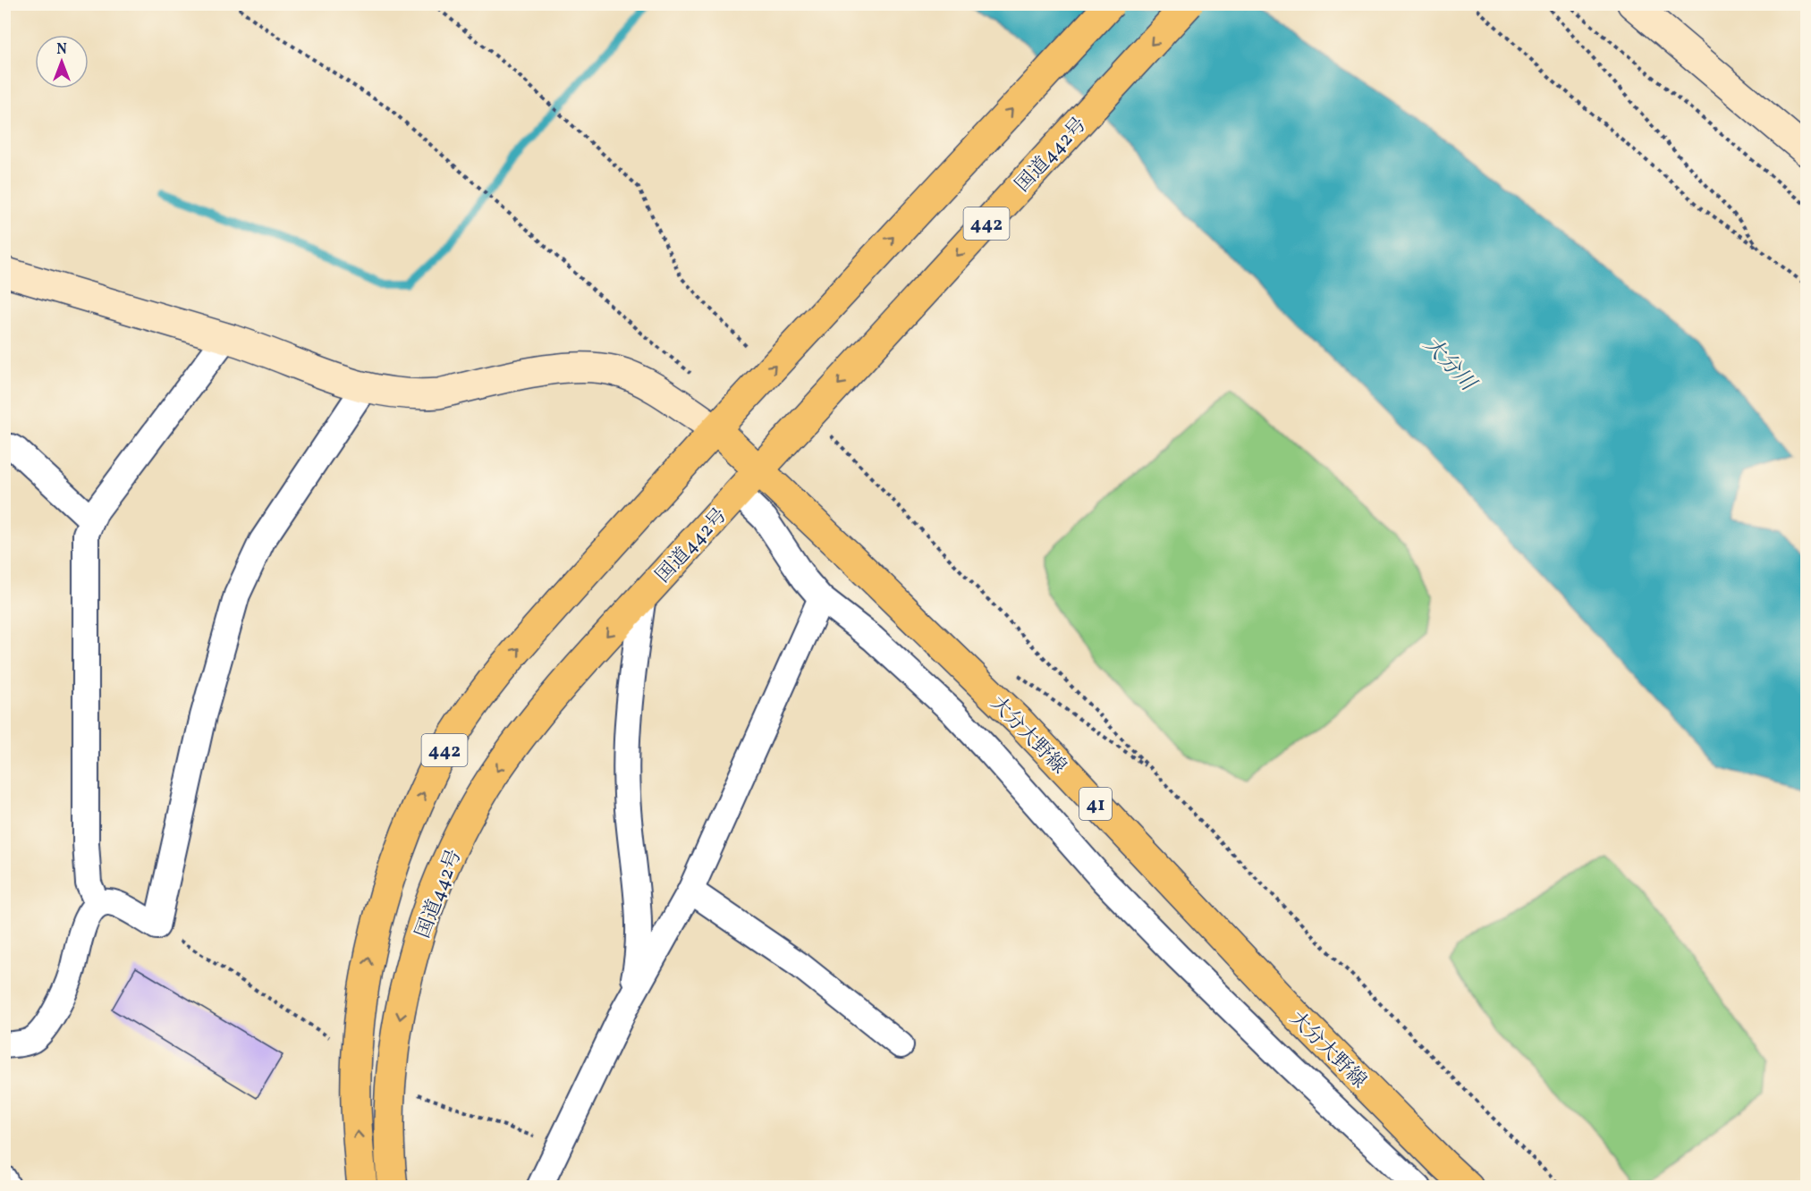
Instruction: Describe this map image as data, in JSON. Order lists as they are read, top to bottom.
{
  "streets": {
    "main road": [
      "国道442号",
      "442",
      "大分大野線",
      "41"
    ]
  },
  "crossings": [
    ["国道442号", "大分大野線"],
    ["442", "大分大野線"]
  ],
  "water": ["大分川"],
  "north": "top"
}
